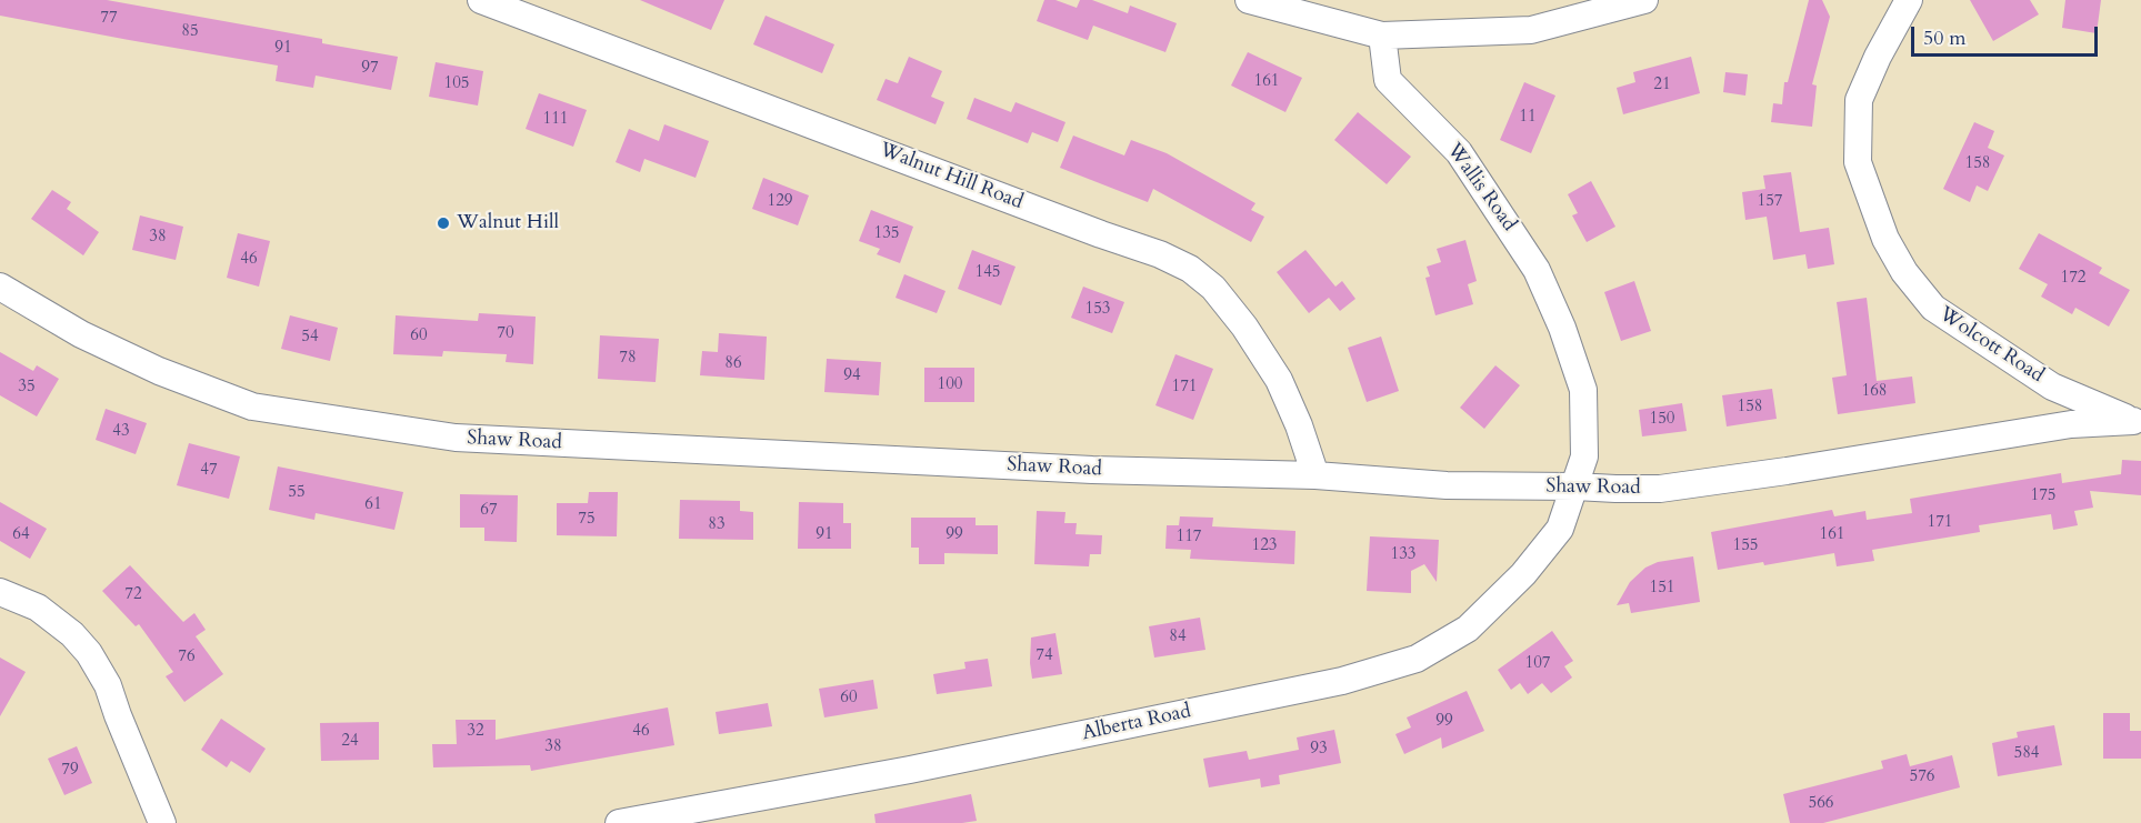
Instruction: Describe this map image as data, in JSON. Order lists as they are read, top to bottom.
{
  "streets": {
    "street": [
      "Walnut Hill Road",
      "Wallis Road",
      "Wolcott Road",
      "Shaw Road",
      "Alberta Road"
    ]
  },
  "crossings": [
    ["Walnut Hill Road", "Shaw Road"],
    ["Wallis Road", "Shaw Road"],
    ["Wallis Road", "Alberta Road"],
    ["Wolcott Road", "Shaw Road"],
    ["Shaw Road", "Alberta Road"]
  ],
  "places": ["Walnut Hill"],
  "house_numbers": [
    "77",
    "85",
    "91",
    "97",
    "161",
    "105",
    "21",
    "11",
    "111",
    "158",
    "129",
    "157",
    "135",
    "38",
    "46",
    "145",
    "172",
    "153",
    "70",
    "60",
    "54",
    "78",
    "86",
    "94",
    "100",
    "35",
    "171",
    "168",
    "158",
    "150",
    "43",
    "47",
    "55",
    "175",
    "61",
    "67",
    "75",
    "171",
    "83",
    "64",
    "91",
    "99",
    "161",
    "117",
    "123",
    "155",
    "133",
    "151",
    "72",
    "84",
    "74",
    "76",
    "107",
    "60",
    "99",
    "32",
    "46",
    "24",
    "38",
    "93",
    "584",
    "79",
    "576",
    "566"
  ],
  "scale_bar": "50 m"
}
